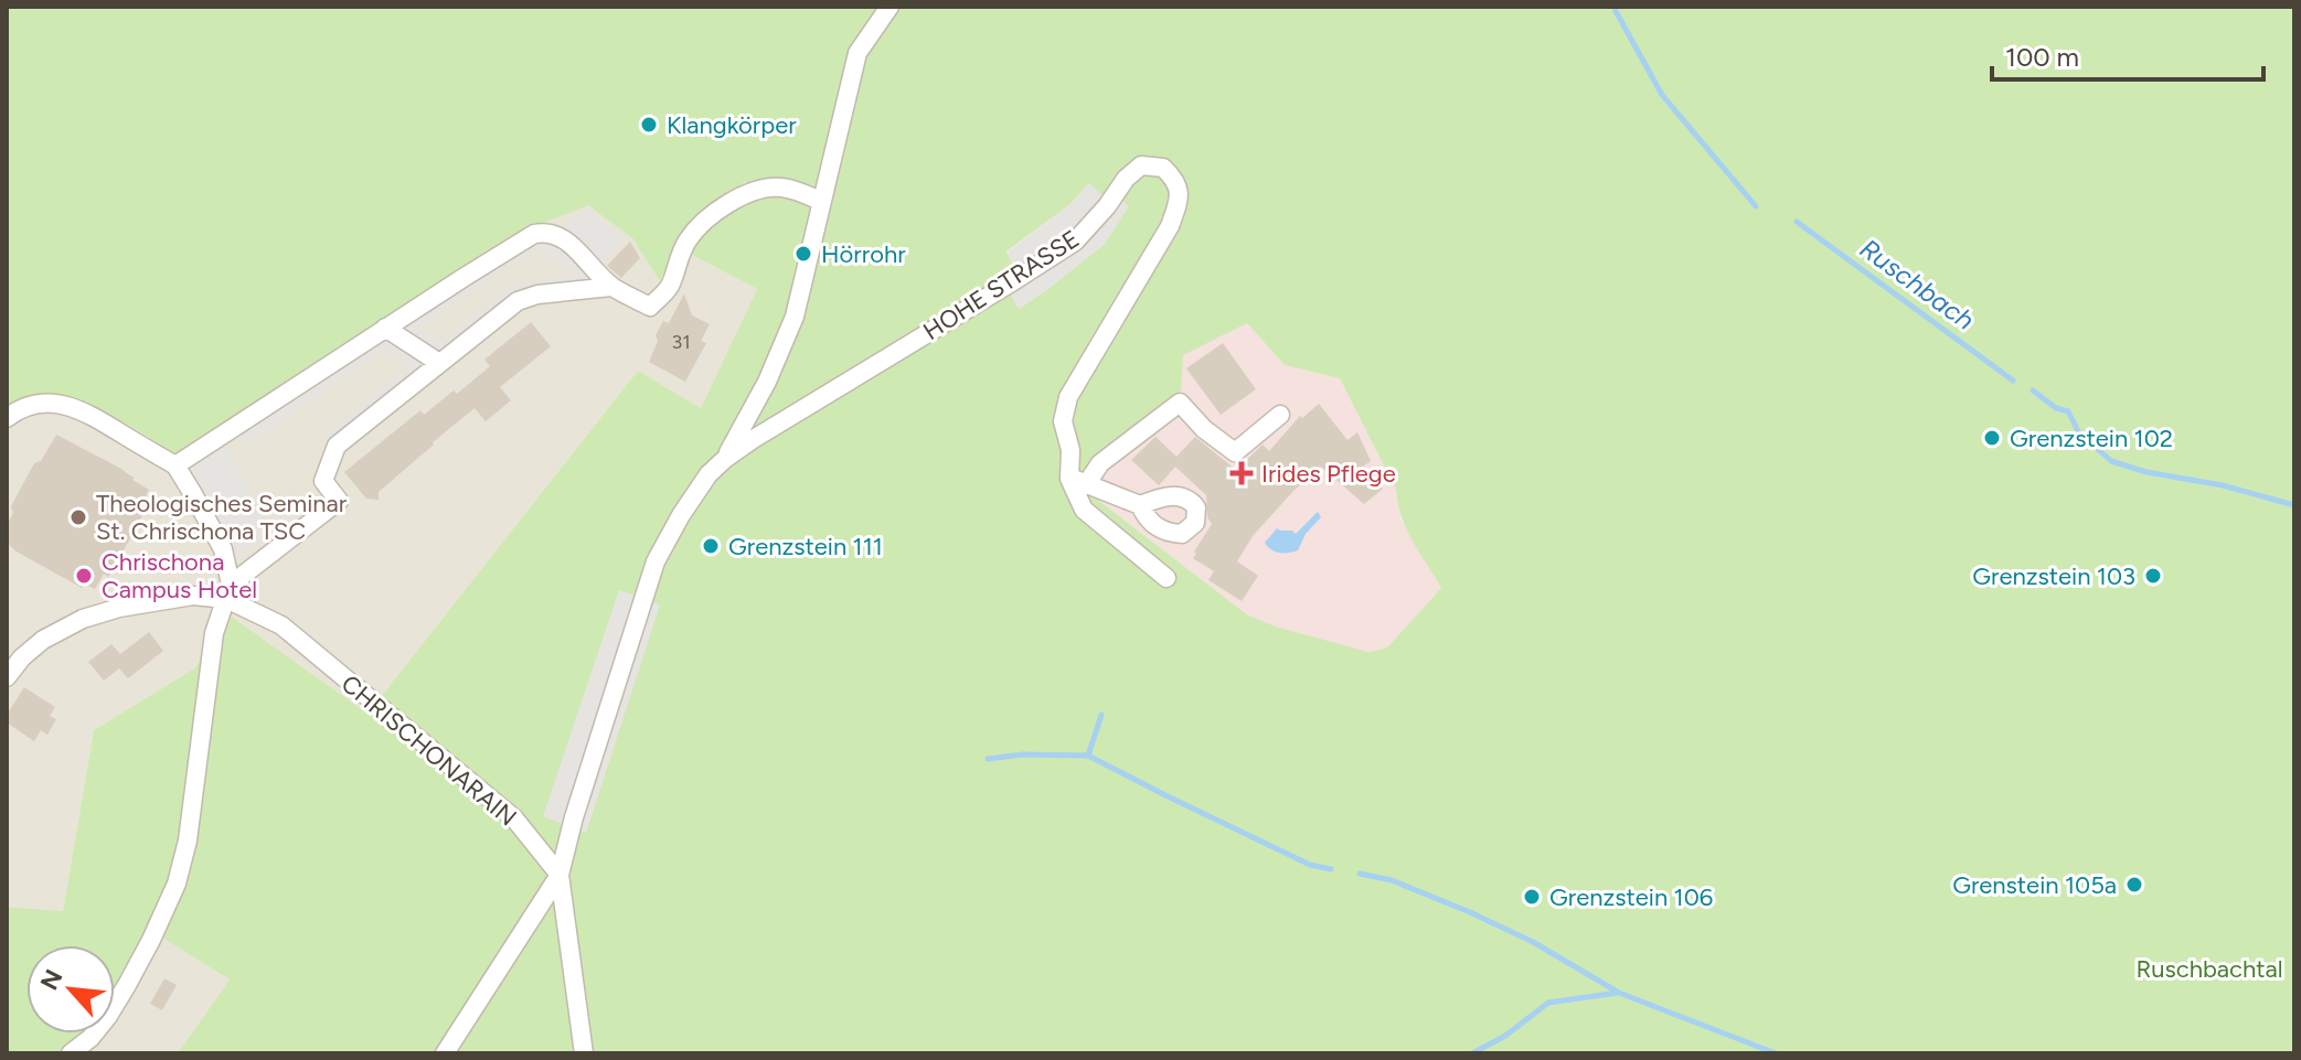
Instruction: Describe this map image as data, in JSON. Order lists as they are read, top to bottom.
{
  "streets": {
    "street": ["HOHE STRASSE", "CHRISCHONARAIN"]
  },
  "crossings": [
    ["HOHE STRASSE", "CHRISCHONARAIN"]
  ],
  "water": ["Ruschbach"],
  "parks": ["Ruschbachtal"],
  "places": {
    "other": [
      "Klangkörper",
      "Hörrohr",
      "Grenzstein 102",
      "Theologisches Seminar St. Chrischona TSC",
      "Grenzstein 111",
      "Chrischona Campus Hotel",
      "Grenzstein 103",
      "Grenstein 105a",
      "Grenzstein 106"
    ],
    "health": ["Irides Pflege"]
  },
  "house_numbers": ["31"],
  "scale_bar": "100 m",
  "north": "top left"
}
